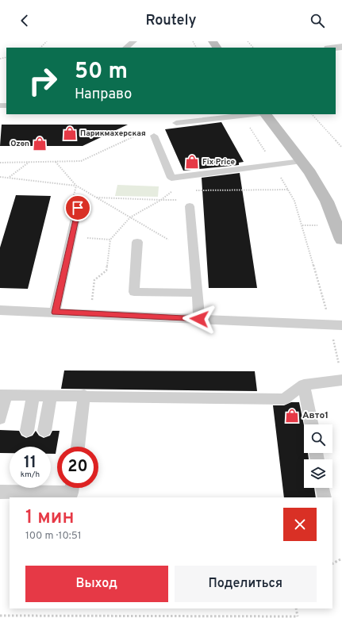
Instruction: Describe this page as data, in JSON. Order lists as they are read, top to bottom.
{
  "places": {
    "shop": [
      "Парикмахерская",
      "Ozon",
      "Fix Price",
      "Авто1"
    ]
  },
  "page": {
    "header": "Routely",
    "turn": ["50 m", "Направо"],
    "speed": "11 km/h",
    "limit": "20",
    "heading": ["1 мин", "100 m · 10:51"],
    "buttons": ["Выход", "Поделиться"]
  }
}
